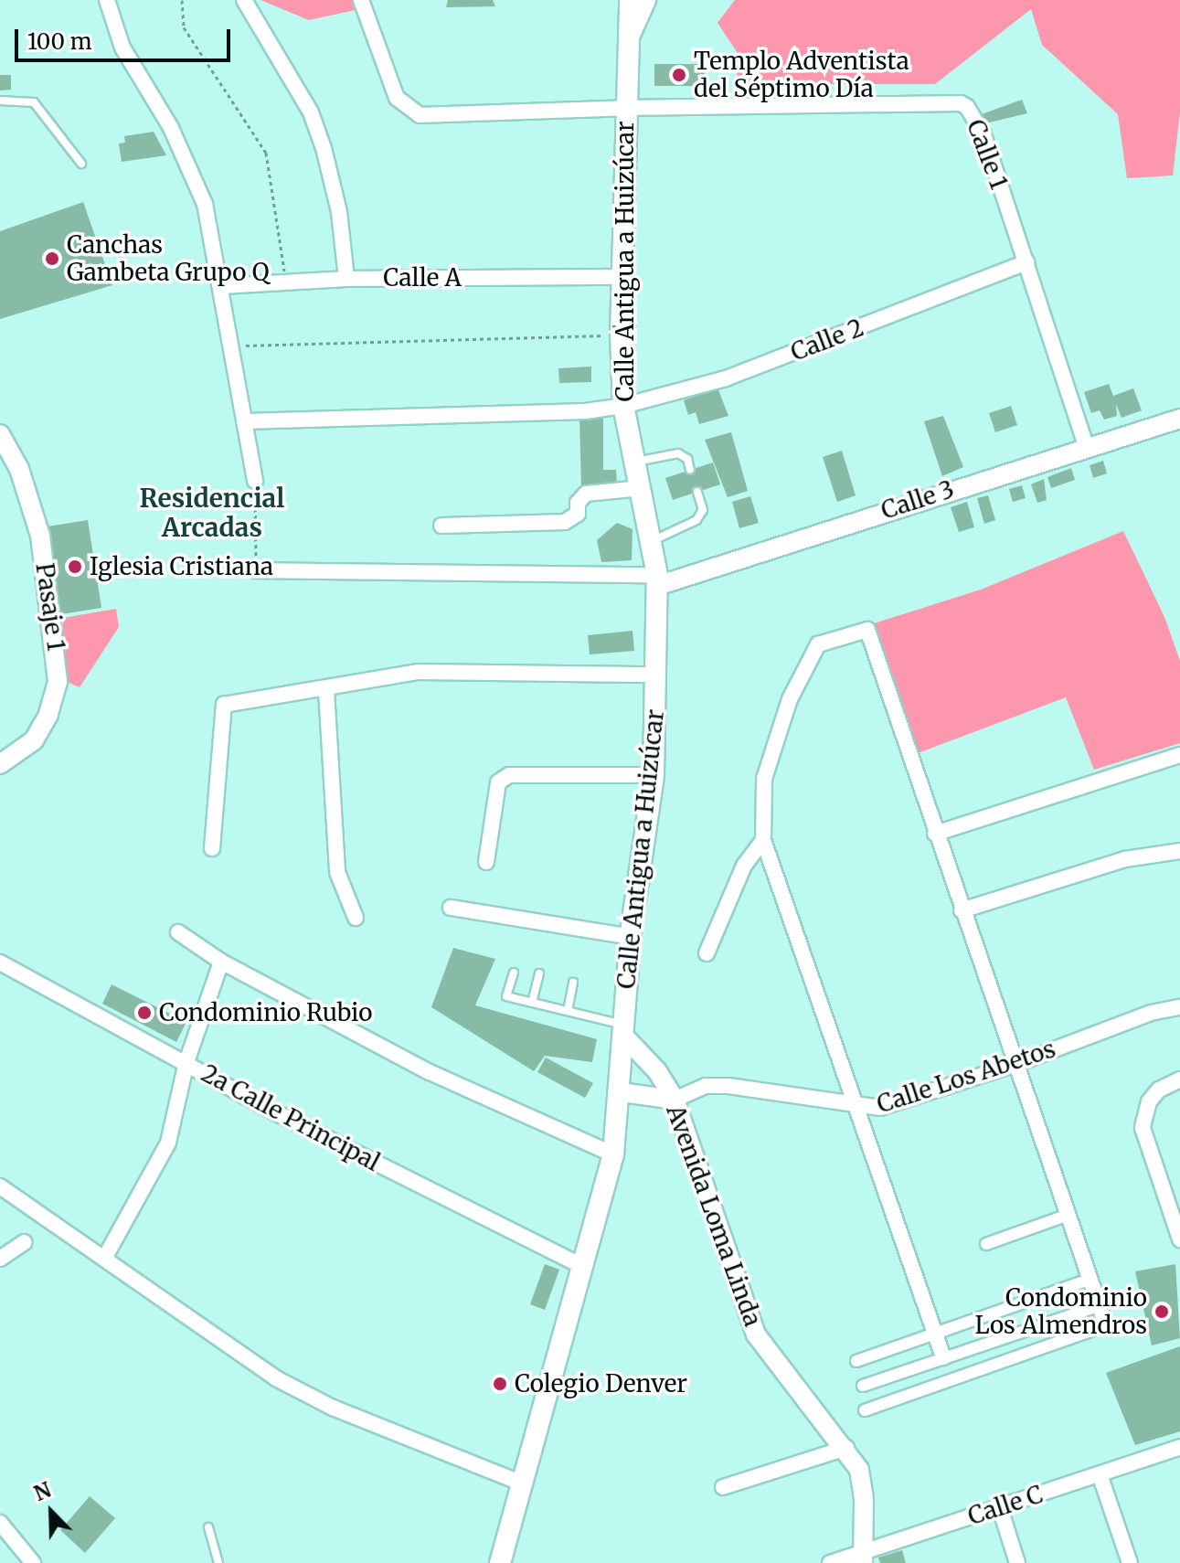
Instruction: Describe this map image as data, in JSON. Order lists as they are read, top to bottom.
{
  "streets": {
    "main road": ["Calle Antigua a Huizúcar"],
    "street": [
      "Calle 1",
      "Calle A",
      "Calle 2",
      "Calle 3",
      "Pasaje 1",
      "Calle Los Abetos",
      "2a Calle Principal",
      "Avenida Loma Linda",
      "Calle C"
    ]
  },
  "crossings": [
    ["Calle 1", "Calle Antigua a Huizúcar"],
    ["Calle 1", "Calle 2"],
    ["Calle 1", "Calle 3"],
    ["Calle Antigua a Huizúcar", "Calle A"],
    ["Calle Antigua a Huizúcar", "Calle 2"],
    ["Calle Antigua a Huizúcar", "Calle 3"],
    ["Calle Antigua a Huizúcar", "Calle Los Abetos"],
    ["Calle Antigua a Huizúcar", "2a Calle Principal"],
    ["Calle Antigua a Huizúcar", "Avenida Loma Linda"],
    ["Calle Los Abetos", "Avenida Loma Linda"],
    ["Avenida Loma Linda", "Calle C"]
  ],
  "districts": ["Residencial Arcadas"],
  "places": [
    "Templo Adventista del Séptimo Día",
    "Canchas Gambeta Grupo Q",
    "Iglesia Cristiana",
    "Condominio Rubio",
    "Condominio Los Almendros",
    "Colegio Denver"
  ],
  "scale_bar": "100 m",
  "north": "top left"
}
